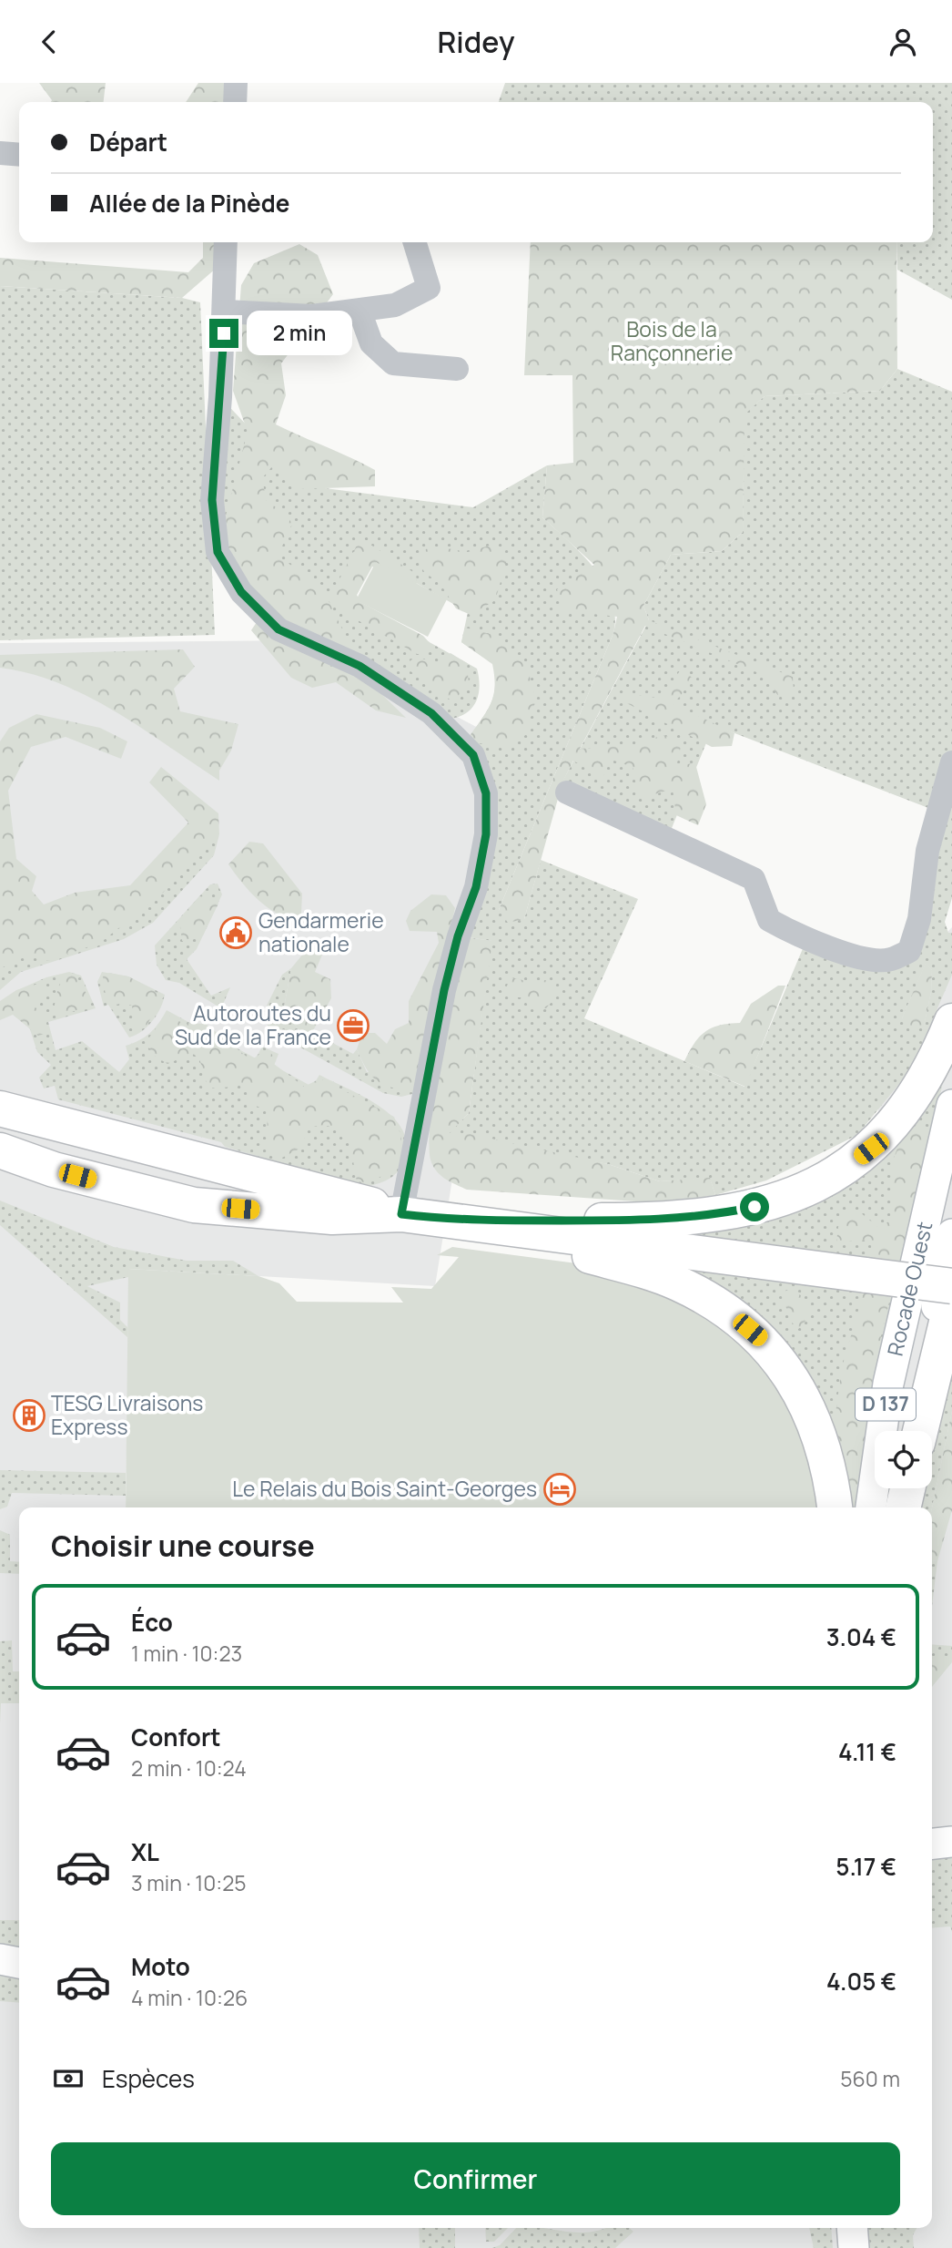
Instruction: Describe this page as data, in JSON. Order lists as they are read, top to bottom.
{
  "streets": {
    "highway": ["D 137"],
    "main road": ["Rocade Ouest"]
  },
  "parks": ["Bois de la Rançonnerie"],
  "places": {
    "public building": ["Gendarmerie nationale"],
    "office": ["Autoroutes du Sud de la France"],
    "building": ["TESG Livraisons Express"],
    "hotel": ["Le Relais du Bois Saint-Georges"]
  },
  "page": {
    "header": "Ridey",
    "banner": ["Départ", "Allée de la Pinède"],
    "bubble": "2 min",
    "heading": "Choisir une course",
    "list": [
      {
        "name": "Éco",
        "note": "1 min · 10:23",
        "value": "3.04 €"
      },
      {
        "name": "Confort",
        "note": "2 min · 10:24",
        "value": "4.11 €"
      },
      {
        "name": "XL",
        "note": "3 min · 10:25",
        "value": "5.17 €"
      },
      {
        "name": "Moto",
        "note": "4 min · 10:26",
        "value": "4.05 €"
      }
    ],
    "pay": ["Espèces", "560 m"],
    "buttons": "Confirmer"
  }
}
